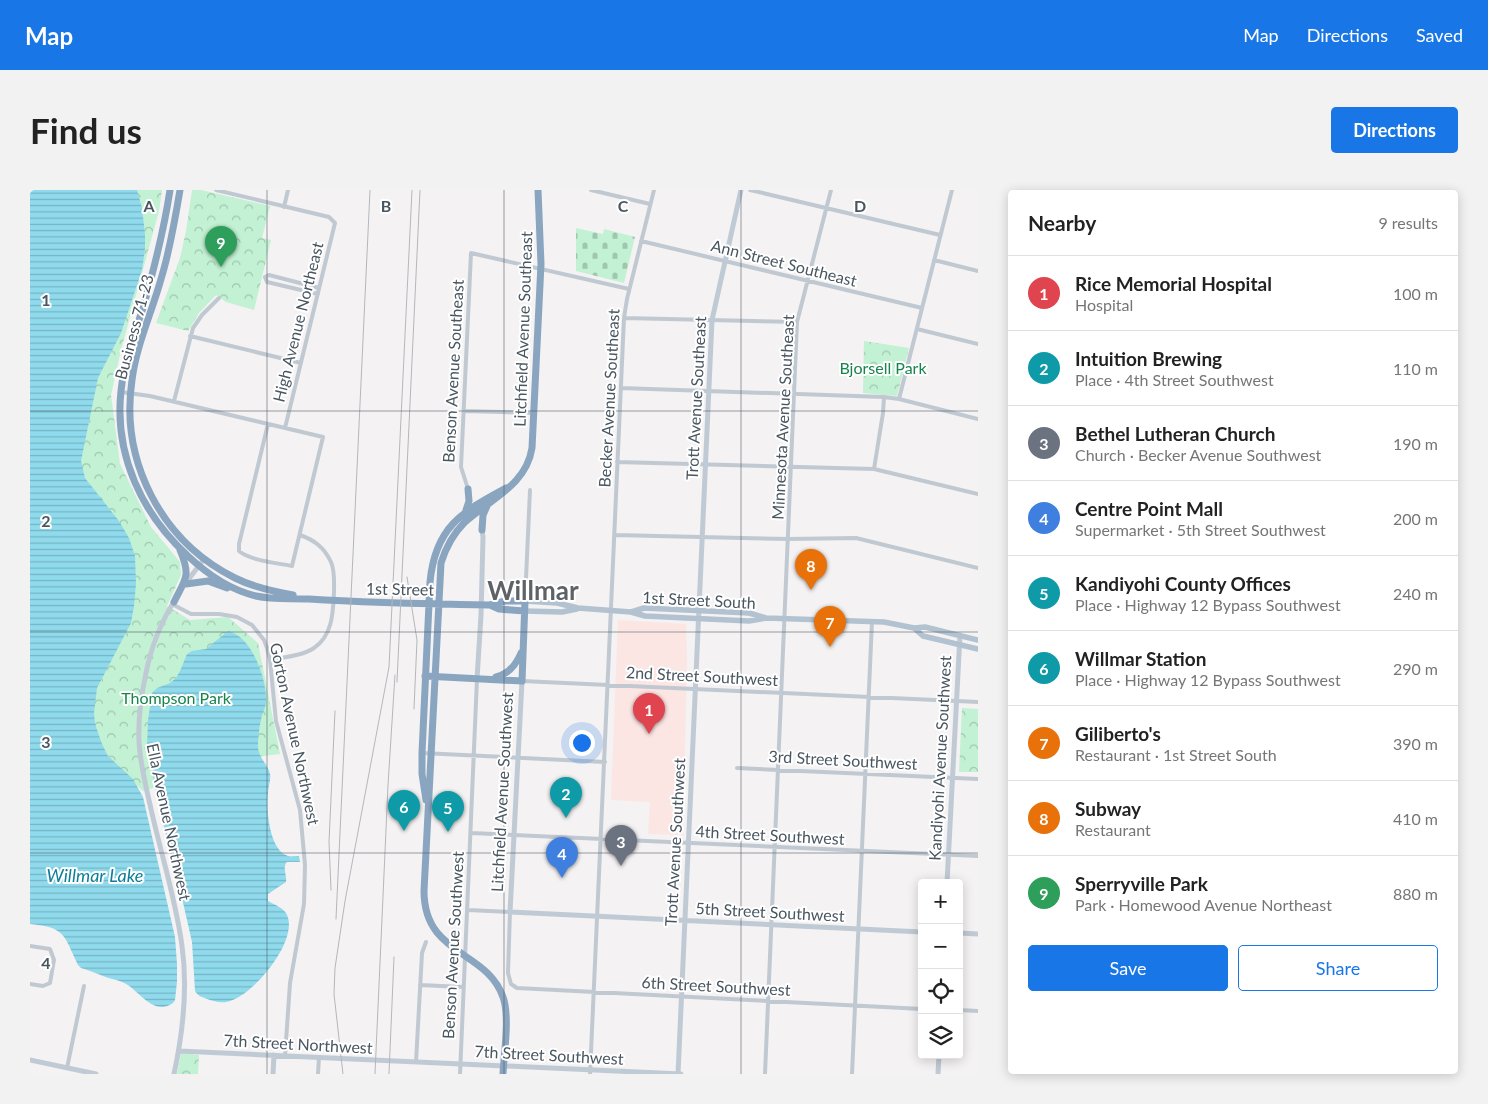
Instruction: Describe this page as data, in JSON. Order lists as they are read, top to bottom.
{
  "streets": {
    "highway": [
      "Business 71-23",
      "Litchfield Avenue Southeast",
      "1st Street",
      "2nd Street Southwest",
      "Litchfield Avenue Southwest"
    ],
    "main road": ["1st Street South"],
    "street": [
      "Ann Street Southeast",
      "High Avenue Northeast",
      "Benson Avenue Southeast",
      "Becker Avenue Southeast",
      "Trott Avenue Southeast",
      "Minnesota Avenue Southeast",
      "Gorton Avenue Northwest",
      "Kandiyohi Avenue Southwest",
      "3rd Street Southwest",
      "Ella Avenue Northwest",
      "4th Street Southwest",
      "Trott Avenue Southwest",
      "5th Street Southwest",
      "Benson Avenue Southwest",
      "6th Street Southwest",
      "7th Street Northwest",
      "7th Street Southwest"
    ]
  },
  "crossings": [
    ["Ann Street Southeast", "Becker Avenue Southeast"],
    ["Ann Street Southeast", "Trott Avenue Southeast"],
    ["Ann Street Southeast", "Minnesota Avenue Southeast"],
    ["Business 71-23", "1st Street"],
    ["Business 71-23", "Ella Avenue Northwest"],
    ["Litchfield Avenue Southeast", "Benson Avenue Southeast"],
    ["Becker Avenue Southeast", "1st Street South"],
    ["Becker Avenue Southeast", "2nd Street Southwest"],
    ["Becker Avenue Southeast", "4th Street Southwest"],
    ["Becker Avenue Southeast", "5th Street Southwest"],
    ["Becker Avenue Southeast", "6th Street Southwest"],
    ["Becker Avenue Southeast", "7th Street Southwest"],
    ["Trott Avenue Southeast", "1st Street South"],
    ["Trott Avenue Southeast", "Trott Avenue Southwest"],
    ["Minnesota Avenue Southeast", "1st Street South"],
    ["Minnesota Avenue Southeast", "2nd Street Southwest"],
    ["Minnesota Avenue Southeast", "3rd Street Southwest"],
    ["Minnesota Avenue Southeast", "4th Street Southwest"],
    ["Minnesota Avenue Southeast", "5th Street Southwest"],
    ["Minnesota Avenue Southeast", "6th Street Southwest"],
    ["1st Street", "1st Street South"],
    ["1st Street", "Litchfield Avenue Southwest"],
    ["1st Street South", "Kandiyohi Avenue Southwest"],
    ["1st Street South", "Litchfield Avenue Southwest"],
    ["1st Street South", "Trott Avenue Southwest"],
    ["2nd Street Southwest", "Kandiyohi Avenue Southwest"],
    ["2nd Street Southwest", "Litchfield Avenue Southwest"],
    ["2nd Street Southwest", "Trott Avenue Southwest"],
    ["2nd Street Southwest", "Benson Avenue Southwest"],
    ["Gorton Avenue Northwest", "Ella Avenue Northwest"],
    ["Gorton Avenue Northwest", "7th Street Northwest"],
    ["Kandiyohi Avenue Southwest", "3rd Street Southwest"],
    ["Kandiyohi Avenue Southwest", "4th Street Southwest"],
    ["Litchfield Avenue Southwest", "4th Street Southwest"],
    ["Litchfield Avenue Southwest", "5th Street Southwest"],
    ["Litchfield Avenue Southwest", "6th Street Southwest"],
    ["Ella Avenue Northwest", "7th Street Northwest"],
    ["4th Street Southwest", "Trott Avenue Southwest"],
    ["4th Street Southwest", "Benson Avenue Southwest"],
    ["Trott Avenue Southwest", "5th Street Southwest"],
    ["Trott Avenue Southwest", "6th Street Southwest"],
    ["Trott Avenue Southwest", "7th Street Southwest"],
    ["5th Street Southwest", "Benson Avenue Southwest"],
    ["Benson Avenue Southwest", "7th Street Southwest"],
    ["7th Street Northwest", "7th Street Southwest"]
  ],
  "districts": ["Willmar"],
  "water": ["Willmar Lake"],
  "parks": ["Bjorsell Park", "Thompson Park"],
  "page": {
    "header": "Map",
    "nav": ["Map", "Directions", "Saved"],
    "buttons": [
      "Directions",
      ["Save", "Share"]
    ],
    "title": "Find us",
    "heading": ["Nearby", "9 results"],
    "pins": [
      "9",
      "8",
      "7",
      "1",
      "2",
      "6",
      "5",
      "3",
      "4"
    ],
    "list": [
      {
        "mark": "1",
        "name": "Rice Memorial Hospital",
        "note": "Hospital",
        "value": "100 m"
      },
      {
        "mark": "2",
        "name": "Intuition Brewing",
        "note": "Place · 4th Street Southwest",
        "value": "110 m"
      },
      {
        "mark": "3",
        "name": "Bethel Lutheran Church",
        "note": "Church · Becker Avenue Southwest",
        "value": "190 m"
      },
      {
        "mark": "4",
        "name": "Centre Point Mall",
        "note": "Supermarket · 5th Street Southwest",
        "value": "200 m"
      },
      {
        "mark": "5",
        "name": "Kandiyohi County Offices",
        "note": "Place · Highway 12 Bypass Southwest",
        "value": "240 m"
      },
      {
        "mark": "6",
        "name": "Willmar Station",
        "note": "Place · Highway 12 Bypass Southwest",
        "value": "290 m"
      },
      {
        "mark": "7",
        "name": "Giliberto's",
        "note": "Restaurant · 1st Street South",
        "value": "390 m"
      },
      {
        "mark": "8",
        "name": "Subway",
        "note": "Restaurant",
        "value": "410 m"
      },
      {
        "mark": "9",
        "name": "Sperryville Park",
        "note": "Park · Homewood Avenue Northeast",
        "value": "880 m"
      }
    ],
    "map_buttons": ["+", "−"]
  },
  "grid": {
    "columns": [
      "A",
      "B",
      "C",
      "D"
    ],
    "rows": [
      "1",
      "2",
      "3",
      "4"
    ]
  }
}
